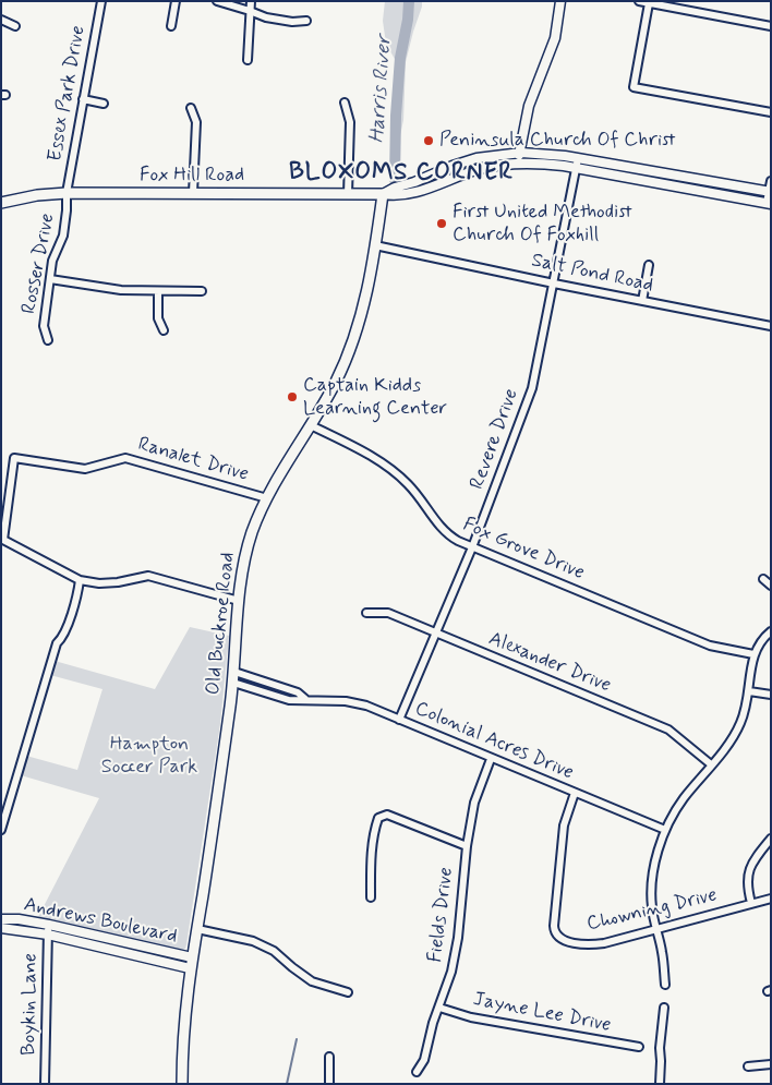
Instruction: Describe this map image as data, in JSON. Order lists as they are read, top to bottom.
{
  "streets": {
    "main road": ["Fox Hill Road", "Old Buckroe Road"],
    "street": [
      "Essex Park Drive",
      "Rosser Drive",
      "Salt Pond Road",
      "Revere Drive",
      "Ranalet Drive",
      "Fox Grove Drive",
      "Alexander Drive",
      "Colonial Acres Drive",
      "Chowning Drive",
      "Fields Drive",
      "Andrews Boulevard",
      "Boykin Lane",
      "Jayne Lee Drive"
    ]
  },
  "crossings": [
    ["Essex Park Drive", "Fox Hill Road"],
    ["Essex Park Drive", "Rosser Drive"],
    ["Fox Hill Road", "Rosser Drive"],
    ["Fox Hill Road", "Old Buckroe Road"],
    ["Salt Pond Road", "Revere Drive"],
    ["Salt Pond Road", "Old Buckroe Road"],
    ["Revere Drive", "Fox Grove Drive"],
    ["Revere Drive", "Alexander Drive"],
    ["Revere Drive", "Colonial Acres Drive"],
    ["Ranalet Drive", "Old Buckroe Road"],
    ["Fox Grove Drive", "Old Buckroe Road"],
    ["Old Buckroe Road", "Colonial Acres Drive"],
    ["Old Buckroe Road", "Andrews Boulevard"],
    ["Colonial Acres Drive", "Chowning Drive"],
    ["Colonial Acres Drive", "Fields Drive"],
    ["Fields Drive", "Jayne Lee Drive"],
    ["Andrews Boulevard", "Boykin Lane"]
  ],
  "districts": ["BLOXOMS CORNER"],
  "water": ["Harris River"],
  "parks": ["Hampton Soccer Park"],
  "places": ["Peninsula Church Of Christ", "First United Methodist Church Of Foxhill", "Captain Kidds Learning Center"]
}
